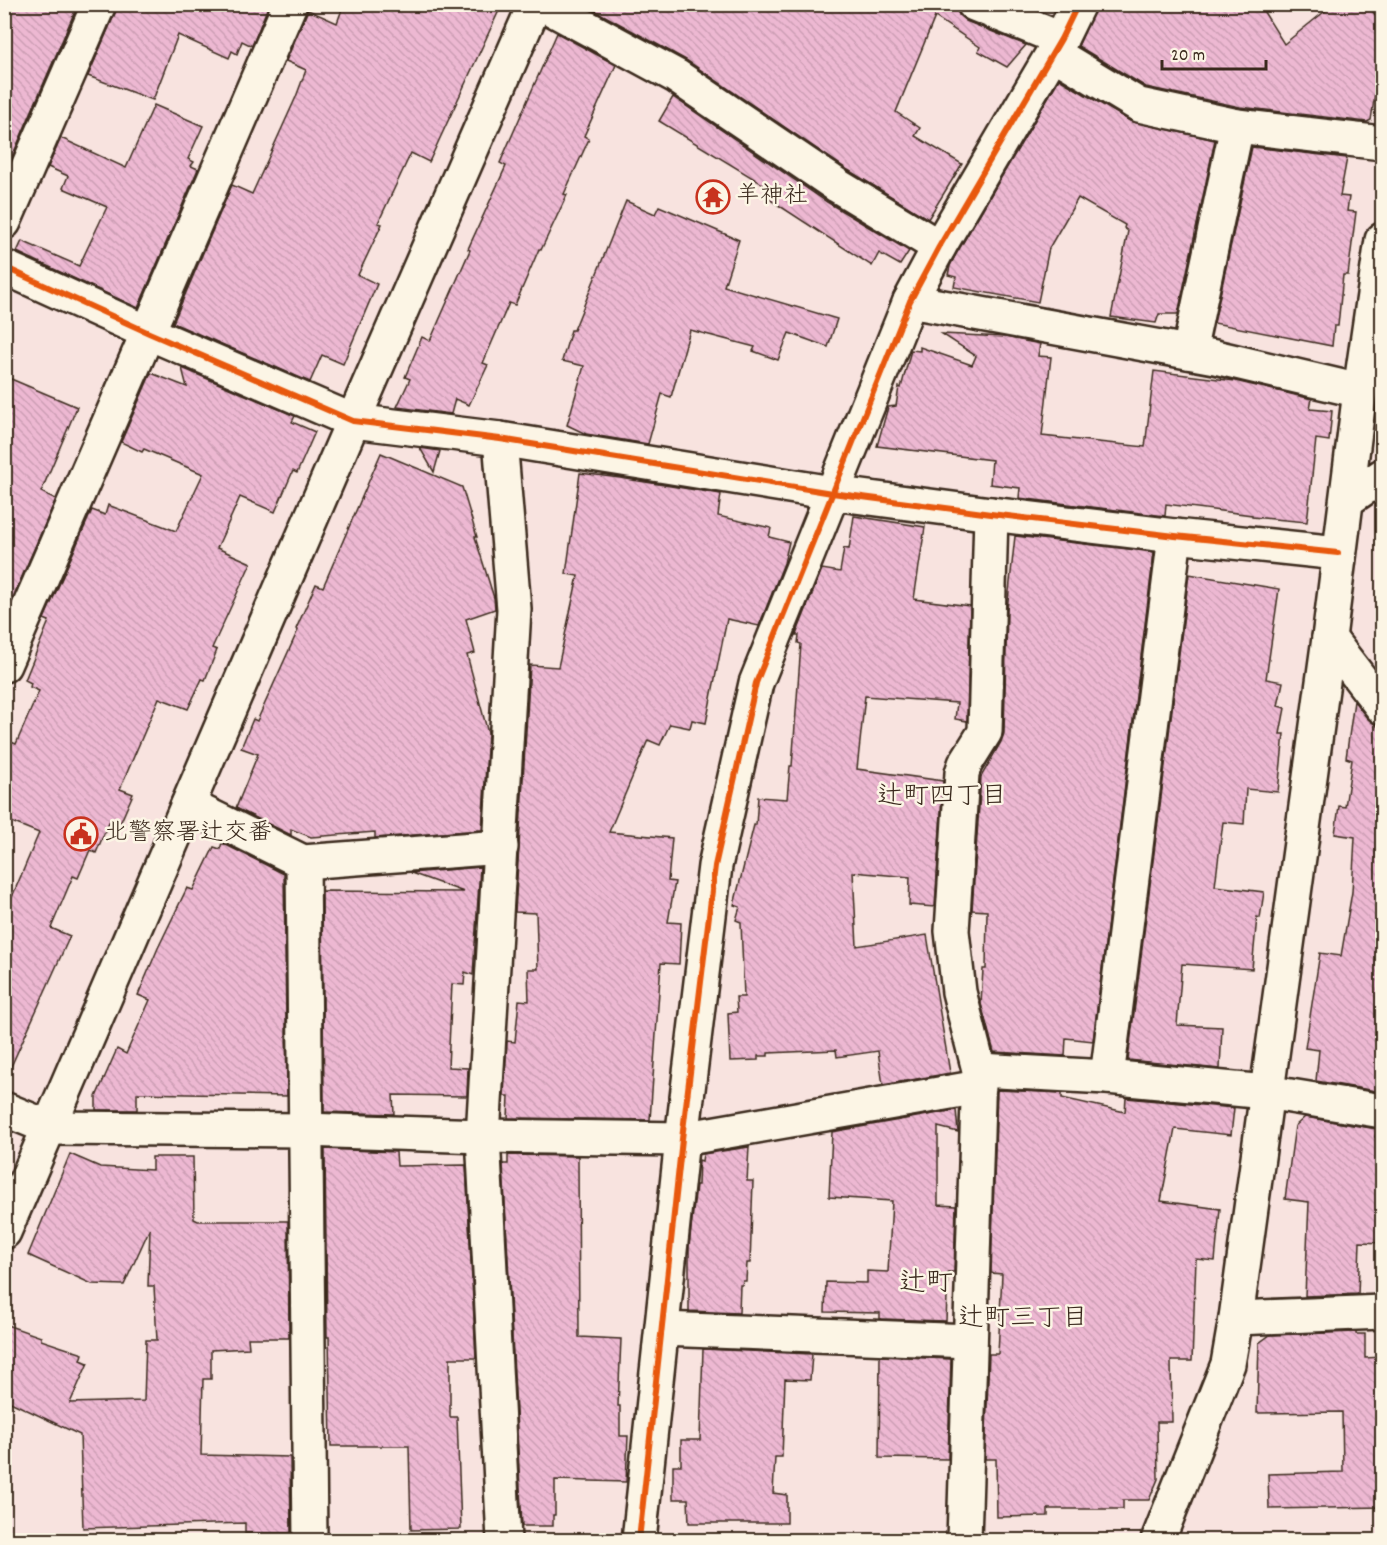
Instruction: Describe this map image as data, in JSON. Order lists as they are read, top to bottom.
{
  "districts": ["辻町四丁目", "辻町", "辻町三丁目"],
  "places": {
    "temple": ["羊神社"],
    "public building": ["北警察署辻交番"]
  },
  "scale_bar": "20 m"
}
